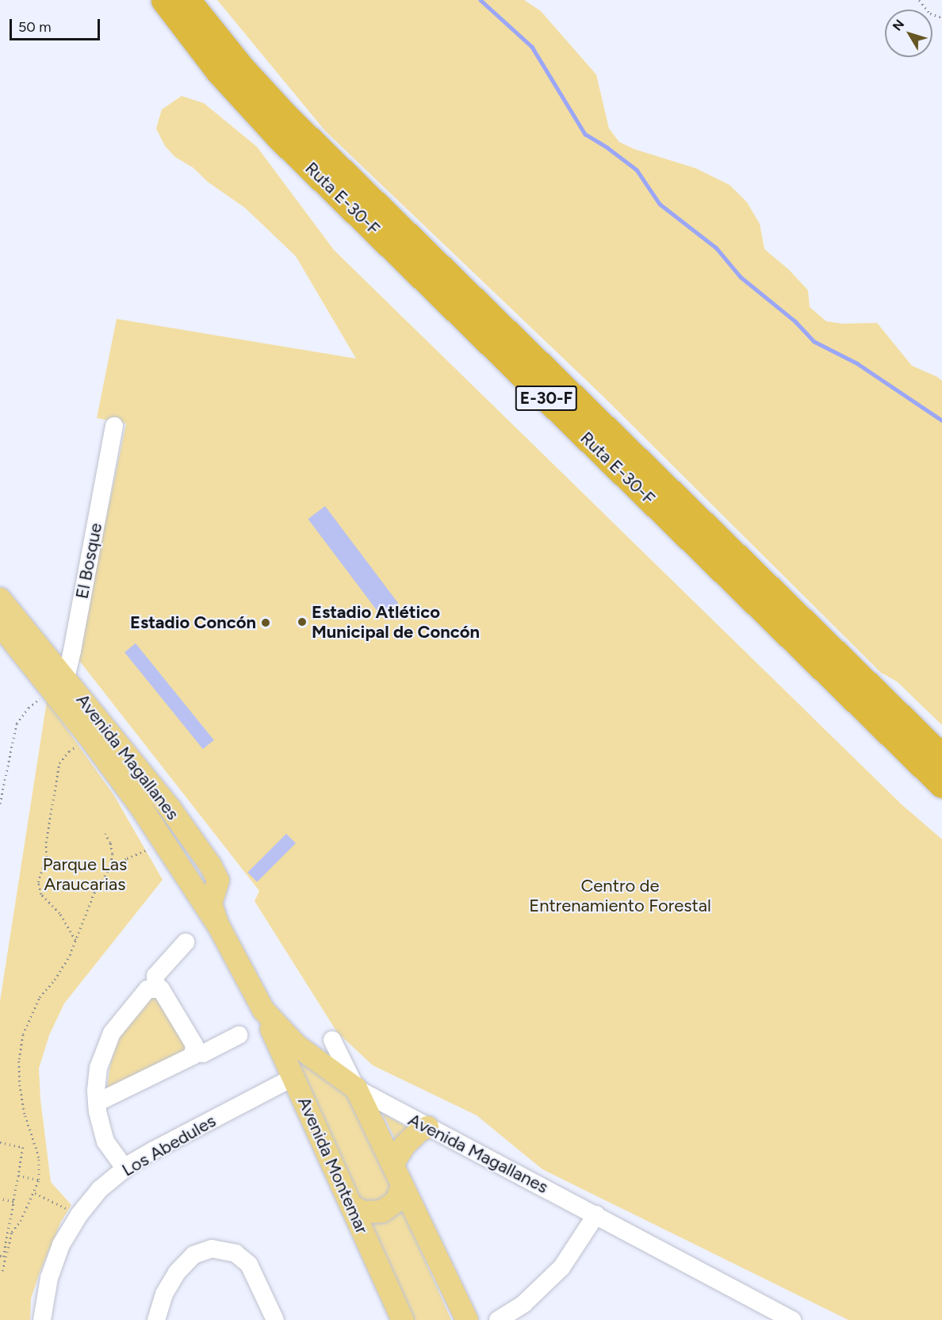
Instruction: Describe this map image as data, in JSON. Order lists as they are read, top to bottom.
{
  "streets": {
    "highway": ["Ruta E-30-F", "E-30-F"],
    "main road": ["Avenida Magallanes", "Avenida Montemar"],
    "street": ["El Bosque", "Los Abedules"]
  },
  "crossings": [
    ["El Bosque", "Avenida Magallanes"],
    ["Avenida Magallanes", "Avenida Montemar"],
    ["Los Abedules", "Avenida Montemar"]
  ],
  "parks": ["Parque Las Araucarias", "Centro de Entrenamiento Forestal"],
  "places": ["Estadio Atlético Municipal de Concón", "Estadio Concón"],
  "scale_bar": "50 m",
  "north": "top left"
}
